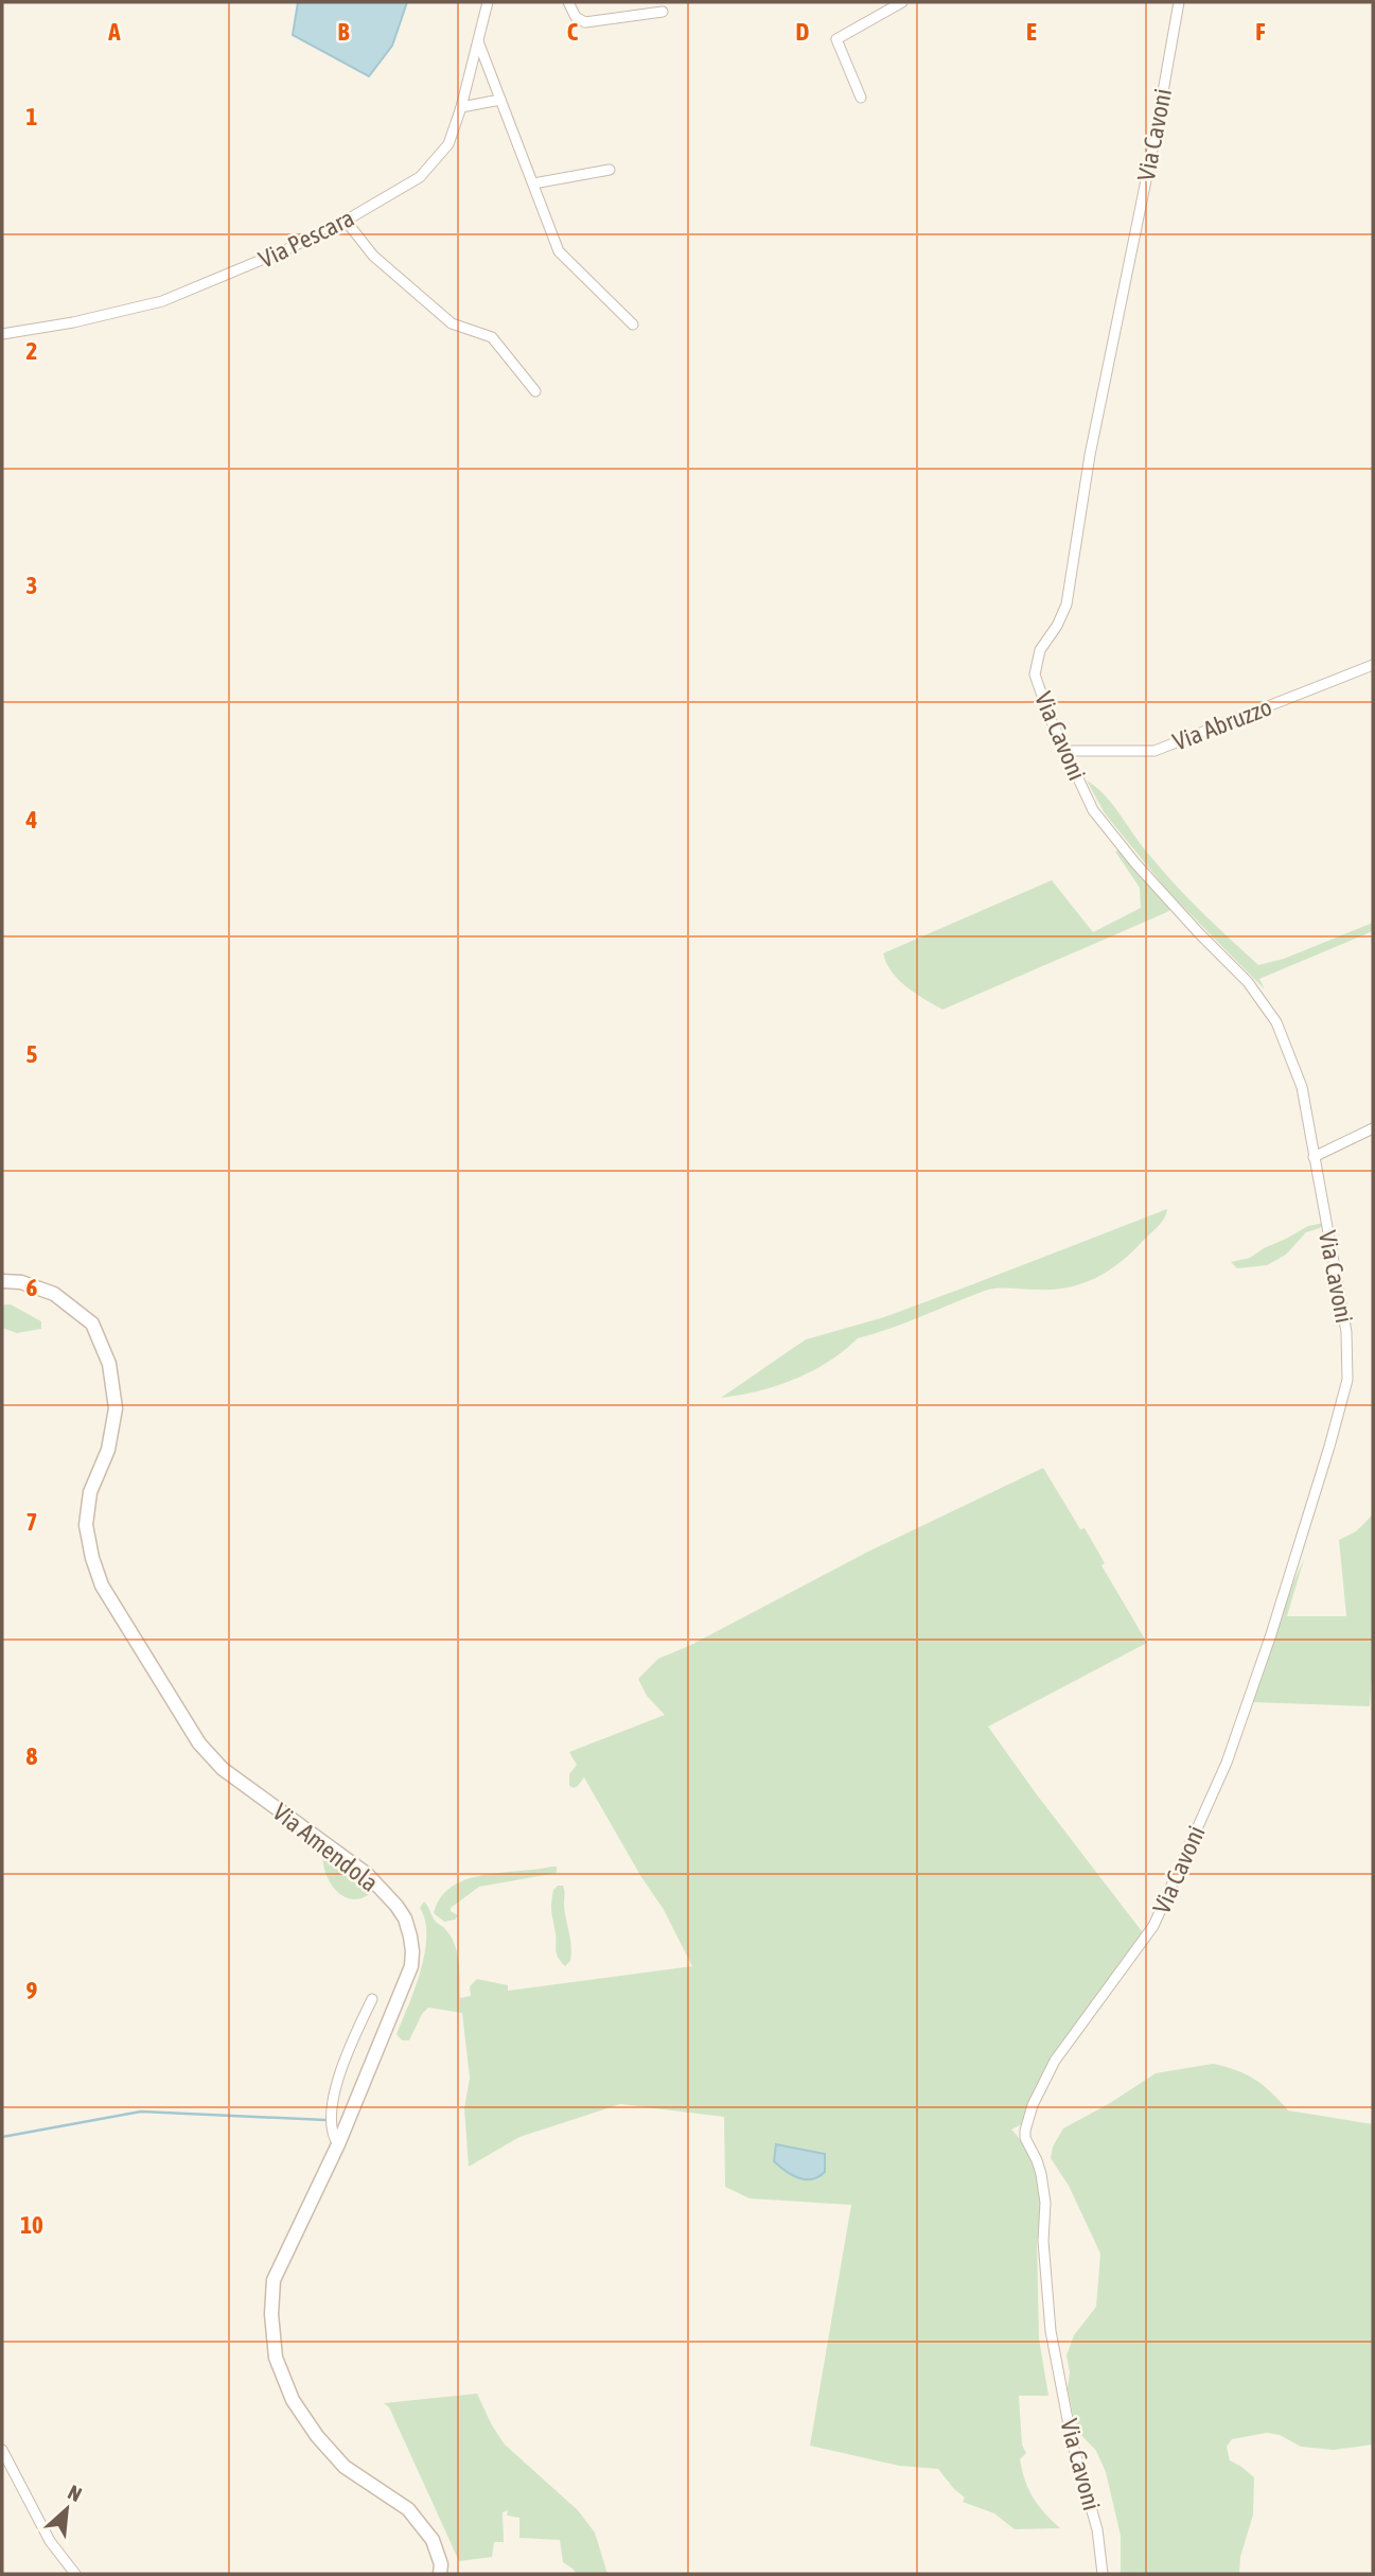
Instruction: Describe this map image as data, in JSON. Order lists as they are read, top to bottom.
{
  "streets": {
    "main road": ["Via Amendola"],
    "street": ["Via Cavoni", "Via Pescara", "Via Abruzzo"]
  },
  "crossings": [
    ["Via Cavoni", "Via Abruzzo"]
  ],
  "north": "top right",
  "grid": {
    "columns": [
      "A",
      "B",
      "C",
      "D",
      "E",
      "F"
    ],
    "rows": [
      "1",
      "2",
      "3",
      "4",
      "5",
      "6",
      "7",
      "8",
      "9",
      "10"
    ]
  }
}
